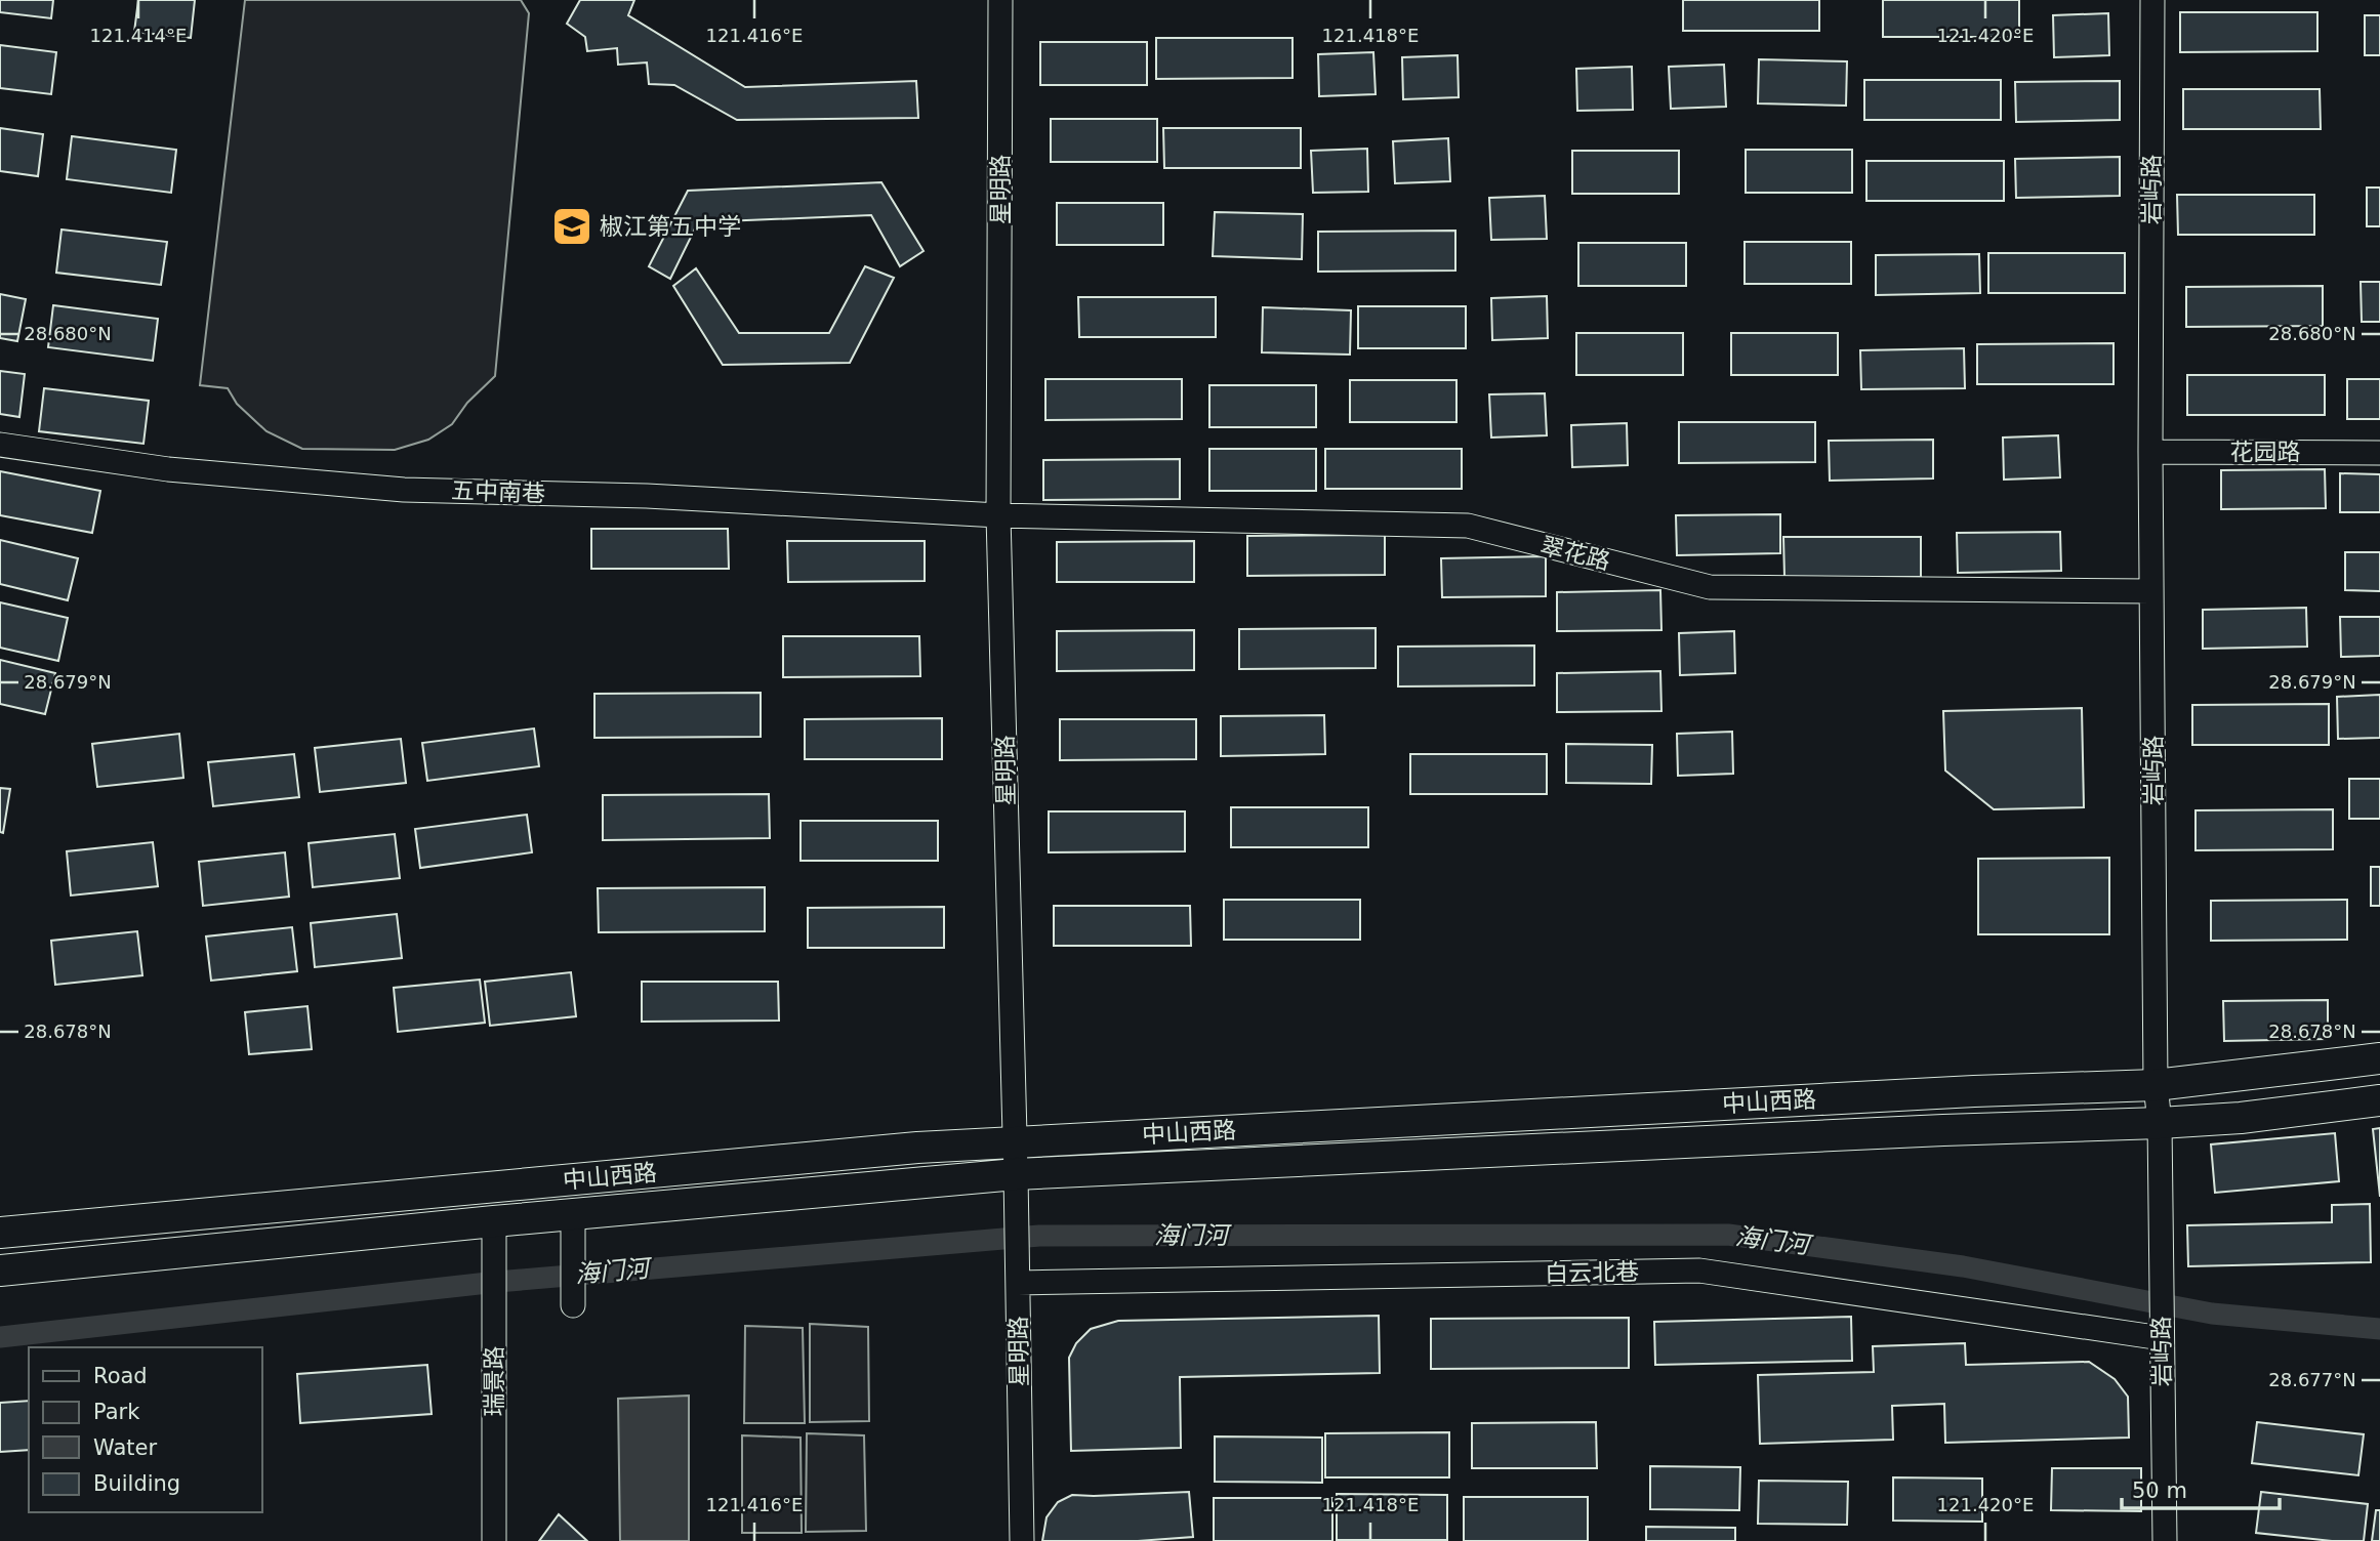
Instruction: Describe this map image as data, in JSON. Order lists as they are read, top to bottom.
{
  "streets": {
    "main road": ["中山西路"],
    "street": [
      "星明路",
      "岩屿路",
      "花园路",
      "五中南巷",
      "翠花路",
      "白云北巷",
      "瑞景路"
    ]
  },
  "crossings": [
    ["星明路", "五中南巷"],
    ["星明路", "翠花路"],
    ["星明路", "中山西路"],
    ["星明路", "白云北巷"],
    ["岩屿路", "花园路"],
    ["岩屿路", "翠花路"],
    ["岩屿路", "中山西路"],
    ["岩屿路", "白云北巷"],
    ["五中南巷", "翠花路"],
    ["中山西路", "瑞景路"]
  ],
  "water": ["海门河"],
  "places": {
    "school or university": ["椒江第五中学"]
  },
  "legend": [
    "Road",
    "Park",
    "Water",
    "Building"
  ],
  "scale_bar": "50 m",
  "coordinates": [
    "121.414°E",
    "121.416°E",
    "121.418°E",
    "121.420°E",
    "28.680°N",
    "28.679°N",
    "28.678°N",
    "28.677°N"
  ]
}
